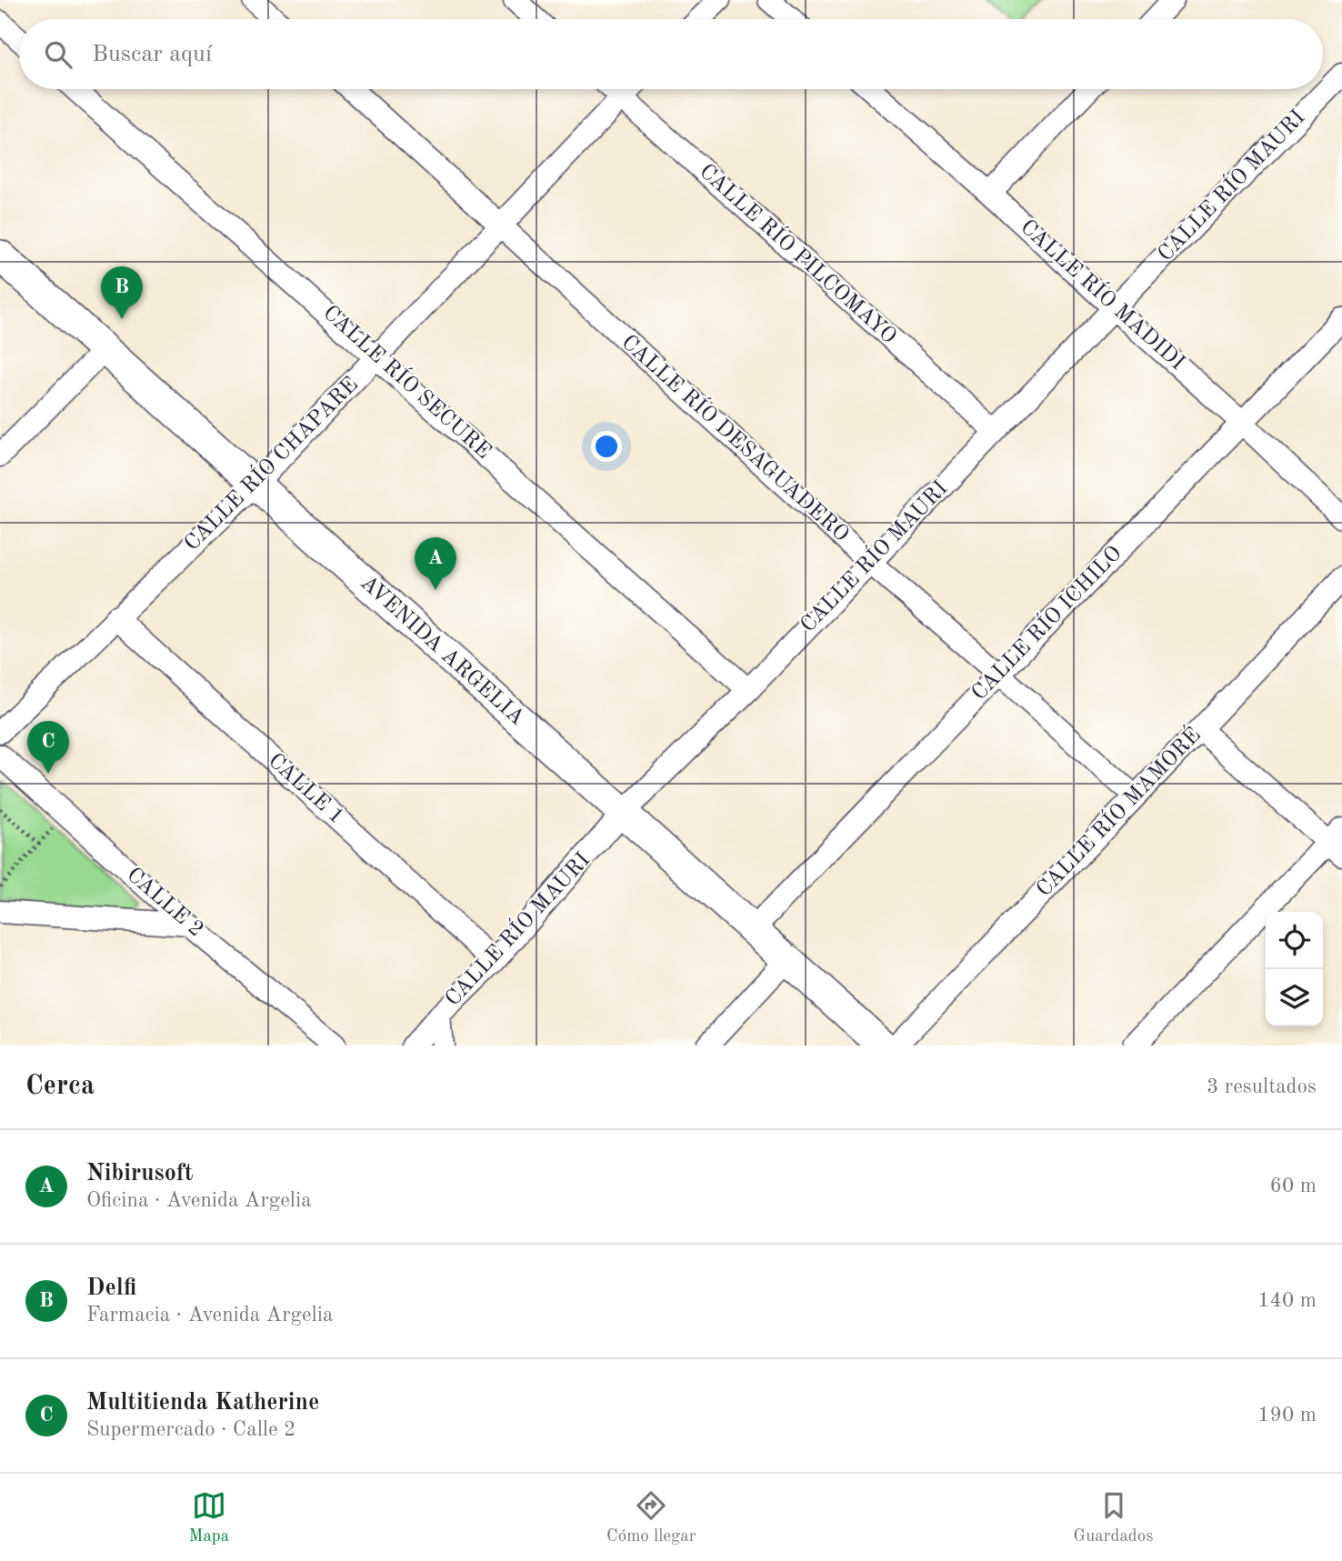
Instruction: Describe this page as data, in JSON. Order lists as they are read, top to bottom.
{
  "streets": {
    "street": [
      "CALLE RÍO MAURI",
      "CALLE RÍO PILCOMAYO",
      "CALLE RÍO MADIDI",
      "CALLE RÍO SECURE",
      "CALLE RÍO DESAGUADERO",
      "CALLE RÍO CHAPARE",
      "CALLE RÍO ICHILO",
      "AVENIDA ARGELIA",
      "CALLE 1",
      "CALLE RÍO MAMORÉ",
      "CALLE 2"
    ]
  },
  "crossings": [
    ["CALLE RÍO MAURI", "CALLE RÍO PILCOMAYO"],
    ["CALLE RÍO MAURI", "CALLE RÍO MADIDI"],
    ["CALLE RÍO MAURI", "CALLE RÍO SECURE"],
    ["CALLE RÍO MAURI", "CALLE RÍO DESAGUADERO"],
    ["CALLE RÍO MAURI", "AVENIDA ARGELIA"],
    ["CALLE RÍO MAURI", "CALLE 1"],
    ["CALLE RÍO PILCOMAYO", "CALLE RÍO CHAPARE"],
    ["CALLE RÍO MADIDI", "CALLE RÍO ICHILO"],
    ["CALLE RÍO SECURE", "CALLE RÍO CHAPARE"],
    ["CALLE RÍO DESAGUADERO", "CALLE RÍO CHAPARE"],
    ["CALLE RÍO DESAGUADERO", "CALLE RÍO ICHILO"],
    ["CALLE RÍO DESAGUADERO", "CALLE RÍO MAMORÉ"],
    ["CALLE RÍO CHAPARE", "AVENIDA ARGELIA"],
    ["CALLE RÍO CHAPARE", "CALLE 1"],
    ["CALLE RÍO ICHILO", "AVENIDA ARGELIA"]
  ],
  "page": {
    "search": "Buscar aquí",
    "pins": ["B", "A", "C"],
    "heading": ["Cerca", "3 resultados"],
    "list": [
      {
        "mark": "A",
        "name": "Nibirusoft",
        "note": "Oficina · Avenida Argelia",
        "value": "60 m"
      },
      {
        "mark": "B",
        "name": "Delfi",
        "note": "Farmacia · Avenida Argelia",
        "value": "140 m"
      },
      {
        "mark": "C",
        "name": "Multitienda Katherine",
        "note": "Supermercado · Calle 2",
        "value": "190 m"
      }
    ],
    "nav": ["Mapa", "Cómo llegar", "Guardados"]
  }
}
